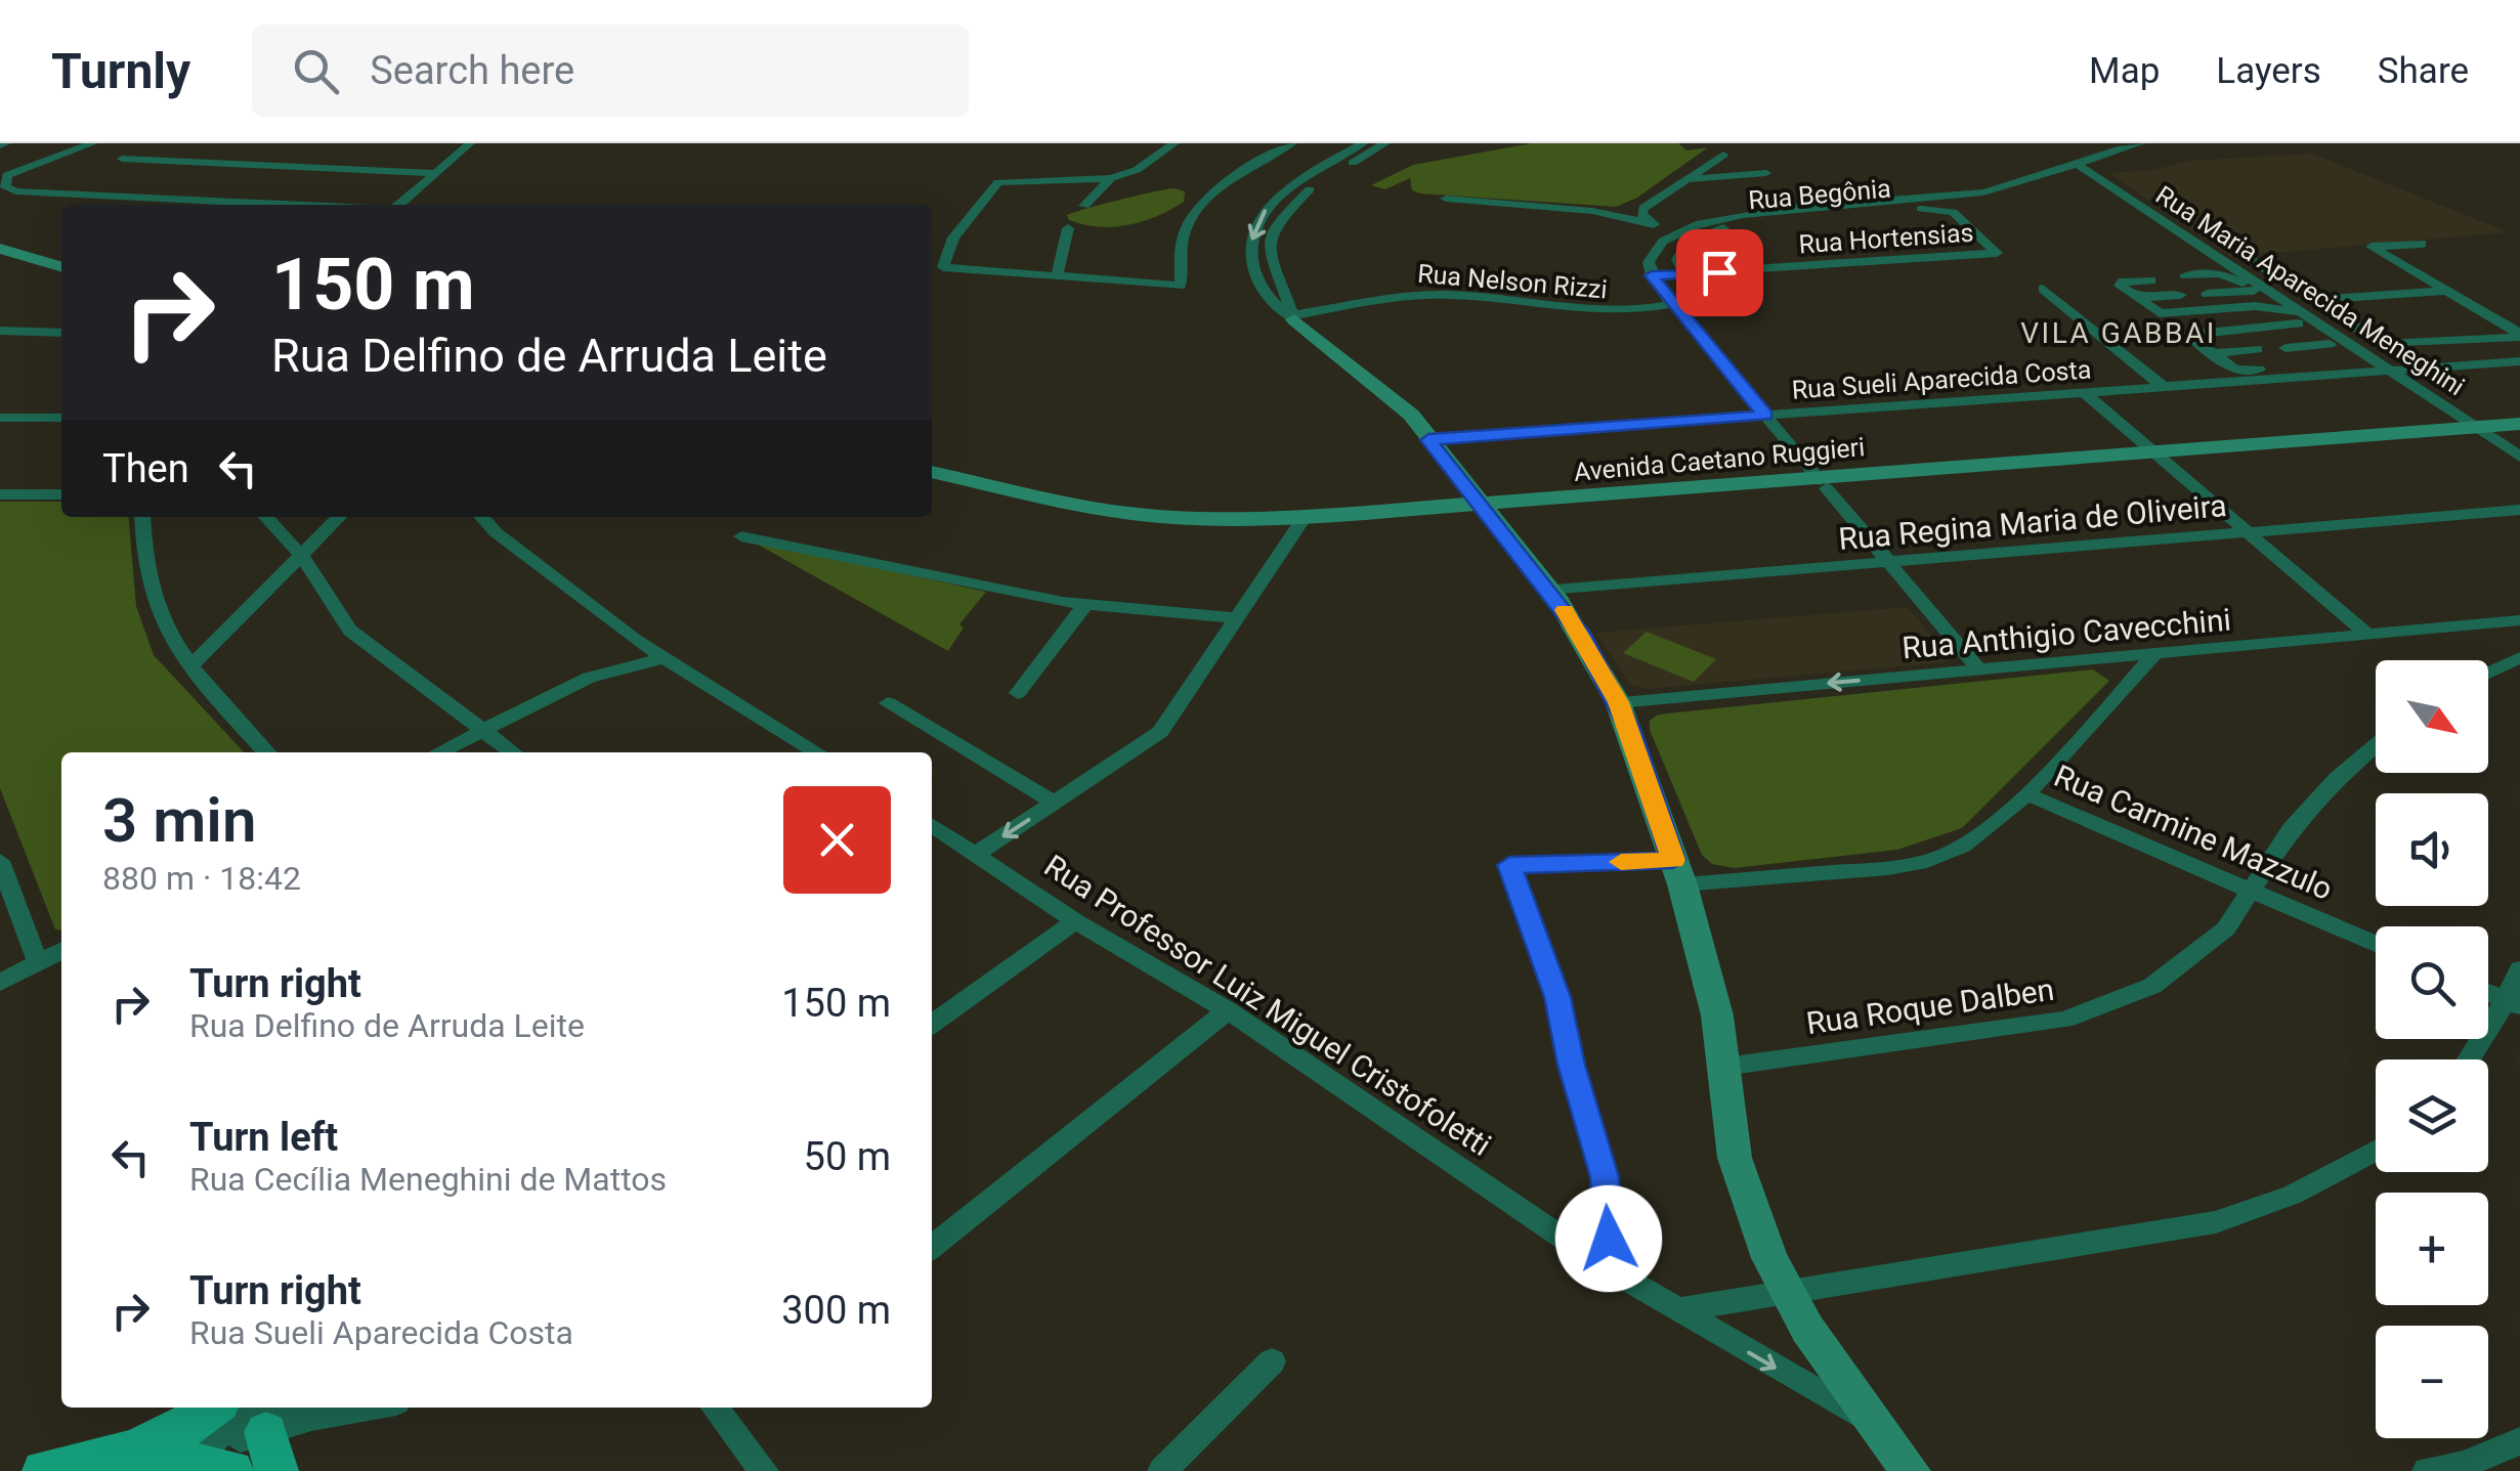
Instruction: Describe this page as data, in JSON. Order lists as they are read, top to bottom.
{
  "streets": {
    "main road": ["Avenida Caetano Ruggieri"],
    "street": [
      "Rua Begônia",
      "Rua Hortensias",
      "Rua Nelson Rizzi",
      "Rua Maria Aparecida Meneghini",
      "Rua Sueli Aparecida Costa",
      "Rua Regina Maria de Oliveira",
      "Rua Anthigio Cavecchini",
      "Rua Carmine Mazzulo",
      "Rua Professor Luiz Miguel Cristofoletti",
      "Rua Roque Dalben"
    ]
  },
  "crossings": [
    ["Rua Begônia", "Rua Hortensias"],
    ["Rua Maria Aparecida Meneghini", "Rua Sueli Aparecida Costa"],
    ["Rua Maria Aparecida Meneghini", "Avenida Caetano Ruggieri"],
    ["Rua Carmine Mazzulo", "Rua Roque Dalben"]
  ],
  "districts": ["VILA GABBAI"],
  "north": "bottom right",
  "page": {
    "header": "Turnly",
    "search": "Search here",
    "nav": ["Map", "Layers", "Share"],
    "turn": ["150 m", "Rua Delfino de Arruda Leite"],
    "then": "Then",
    "map_buttons": ["+", "−"],
    "heading": ["3 min", "880 m · 18:42"],
    "list": [
      {
        "name": "Turn right",
        "note": "Rua Delfino de Arruda Leite",
        "value": "150 m"
      },
      {
        "name": "Turn left",
        "note": "Rua Cecília Meneghini de Mattos",
        "value": "50 m"
      },
      {
        "name": "Turn right",
        "note": "Rua Sueli Aparecida Costa",
        "value": "300 m"
      }
    ]
  }
}
